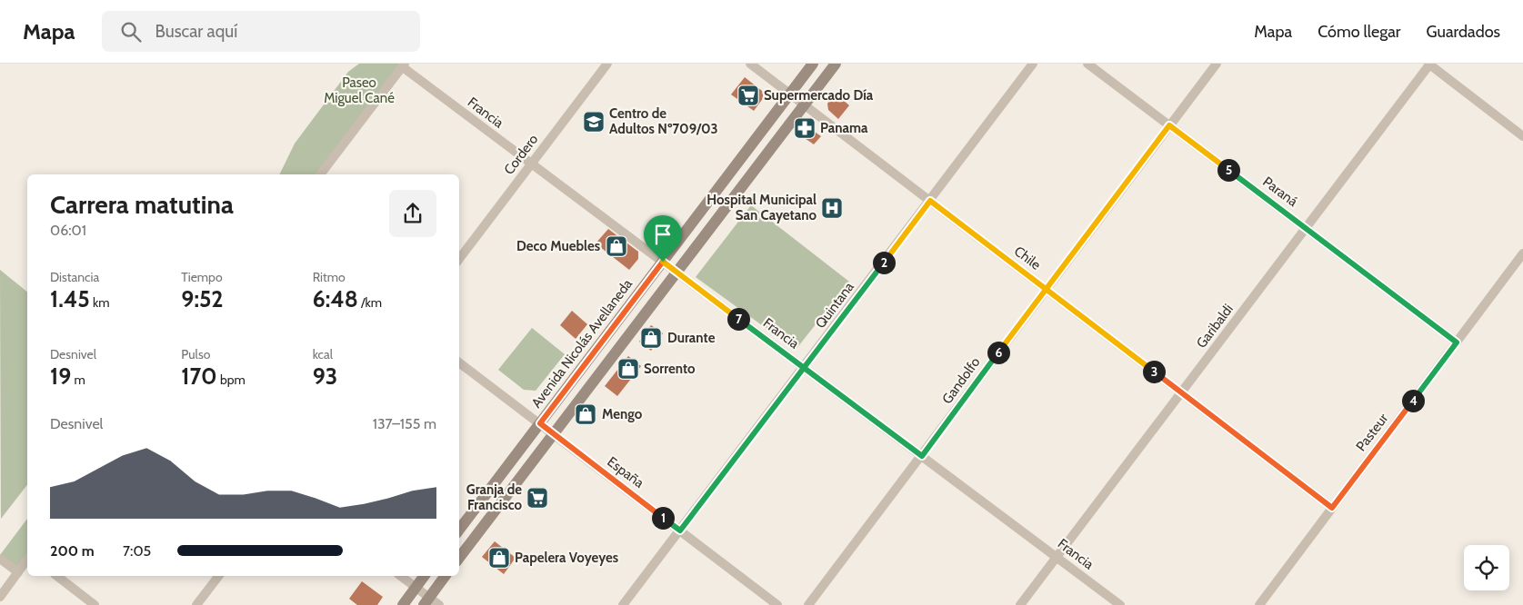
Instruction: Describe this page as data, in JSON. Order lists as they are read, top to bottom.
{
  "streets": {
    "main road": ["Avenida Nicolás Avellaneda"],
    "street": [
      "Francia",
      "Cordero",
      "Paraná",
      "Chile",
      "Quintana",
      "Garibaldi",
      "Gandolfo",
      "Pasteur",
      "España"
    ]
  },
  "crossings": [
    ["Francia", "Cordero"],
    ["Francia", "Quintana"],
    ["Francia", "Garibaldi"],
    ["Francia", "Avenida Nicolás Avellaneda"],
    ["Francia", "Gandolfo"],
    ["Paraná", "Garibaldi"],
    ["Paraná", "Gandolfo"],
    ["Paraná", "Pasteur"],
    ["Chile", "Quintana"],
    ["Chile", "Garibaldi"],
    ["Chile", "Avenida Nicolás Avellaneda"],
    ["Chile", "Gandolfo"],
    ["Chile", "Pasteur"],
    ["Quintana", "España"],
    ["Avenida Nicolás Avellaneda", "España"]
  ],
  "parks": ["Paseo Miguel Cané"],
  "places": {
    "supermarket": ["Supermercado Día", "Granja de Francisco"],
    "school or university": ["Centro de Adultos Nº709/03"],
    "pharmacy": ["Panama"],
    "hospital": ["Hospital Municipal San Cayetano"],
    "shop": [
      "Deco Muebles",
      "Durante",
      "Sorrento",
      "Mengo",
      "Papelera Voyeyes"
    ]
  },
  "page": {
    "header": "Mapa",
    "search": "Buscar aquí",
    "nav": ["Mapa", "Cómo llegar", "Guardados"],
    "pins": [
      "5",
      "2",
      "7",
      "6",
      "3",
      "4",
      "1"
    ],
    "heading": ["Carrera matutina", "06:01"],
    "stats": [
      ["Distancia", "1.45 km"],
      ["Tiempo", "9:52"],
      ["Ritmo", "6:48 /km"],
      ["Desnivel", "19 m"],
      ["Pulso", "170 bpm"],
      ["kcal", "93"]
    ],
    "chart": ["Desnivel", "137–155 m"],
    "list": [
      {
        "name": "200 m",
        "note": "7:05"
      }
    ]
  }
}
